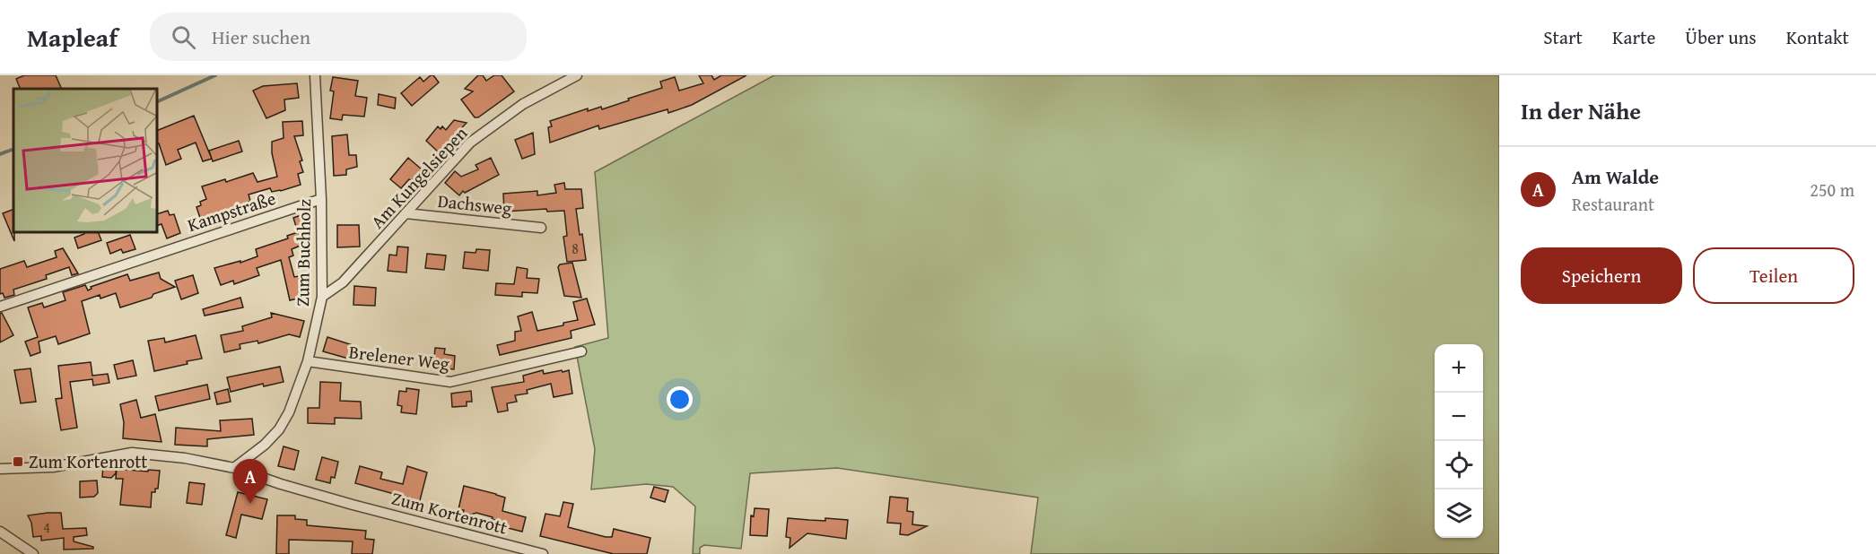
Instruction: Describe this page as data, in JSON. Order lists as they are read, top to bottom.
{
  "streets": {
    "street": [
      "Am Kungelsiepen",
      "Dachsweg",
      "Kampstraße",
      "Zum Buchholz",
      "Brelener Weg",
      "Zum Kortenrott"
    ]
  },
  "crossings": [
    ["Am Kungelsiepen", "Dachsweg"],
    ["Am Kungelsiepen", "Zum Buchholz"],
    ["Kampstraße", "Zum Buchholz"],
    ["Zum Buchholz", "Brelener Weg"],
    ["Zum Buchholz", "Zum Kortenrott"]
  ],
  "places": {
    "transit": ["Zum Kortenrott"]
  },
  "house_numbers": ["8", "4"],
  "page": {
    "header": "Mapleaf",
    "search": "Hier suchen",
    "nav": [
      "Start",
      "Karte",
      "Über uns",
      "Kontakt"
    ],
    "heading": "In der Nähe",
    "list": [
      {
        "mark": "A",
        "name": "Am Walde",
        "note": "Restaurant",
        "value": "250 m"
      }
    ],
    "buttons": ["Speichern", "Teilen"],
    "map_buttons": ["+", "−"],
    "pins": "A"
  }
}
